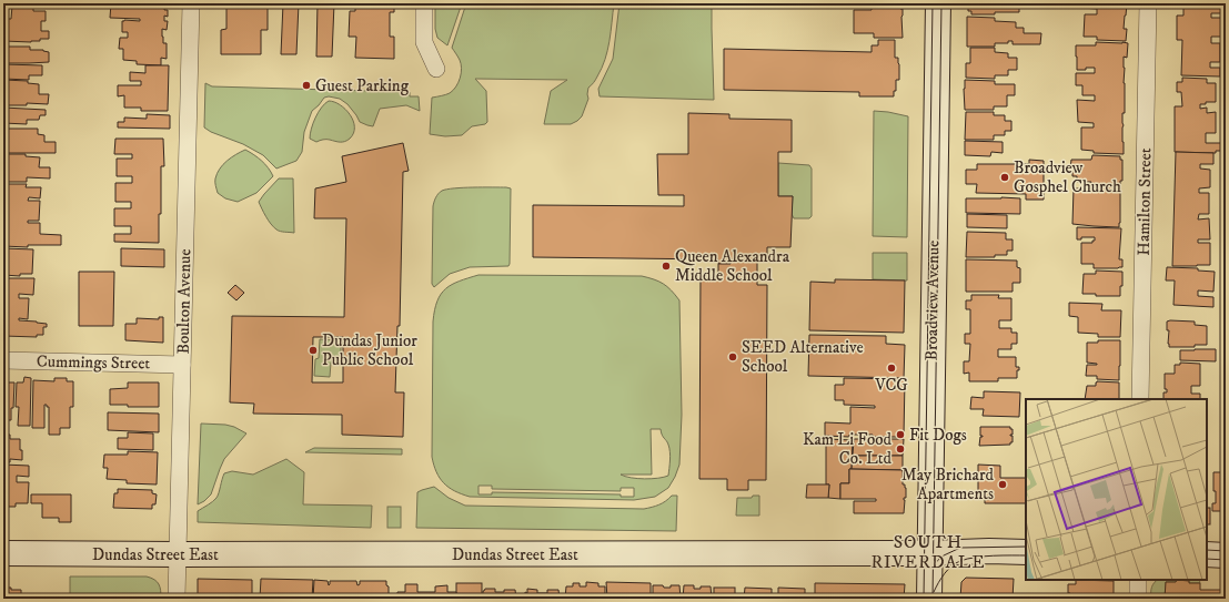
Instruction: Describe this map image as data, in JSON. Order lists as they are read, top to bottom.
{
  "streets": {
    "street": [
      "Hamilton Street",
      "Broadview Avenue",
      "Boulton Avenue",
      "Cummings Street",
      "Dundas Street East"
    ]
  },
  "crossings": [
    ["Broadview Avenue", "Dundas Street East"],
    ["Boulton Avenue", "Cummings Street"],
    ["Boulton Avenue", "Dundas Street East"]
  ],
  "districts": ["SOUTH RIVERDALE"],
  "places": [
    "Guest Parking",
    "Broadview Gosphel Church",
    "Queen Alexandra Middle School",
    "Dundas Junior Public School",
    "SEED Alternative School",
    "VCG",
    "Fit Dogs",
    "Kam Li Food Co. Ltd",
    "May Brichard Apartments"
  ]
}
